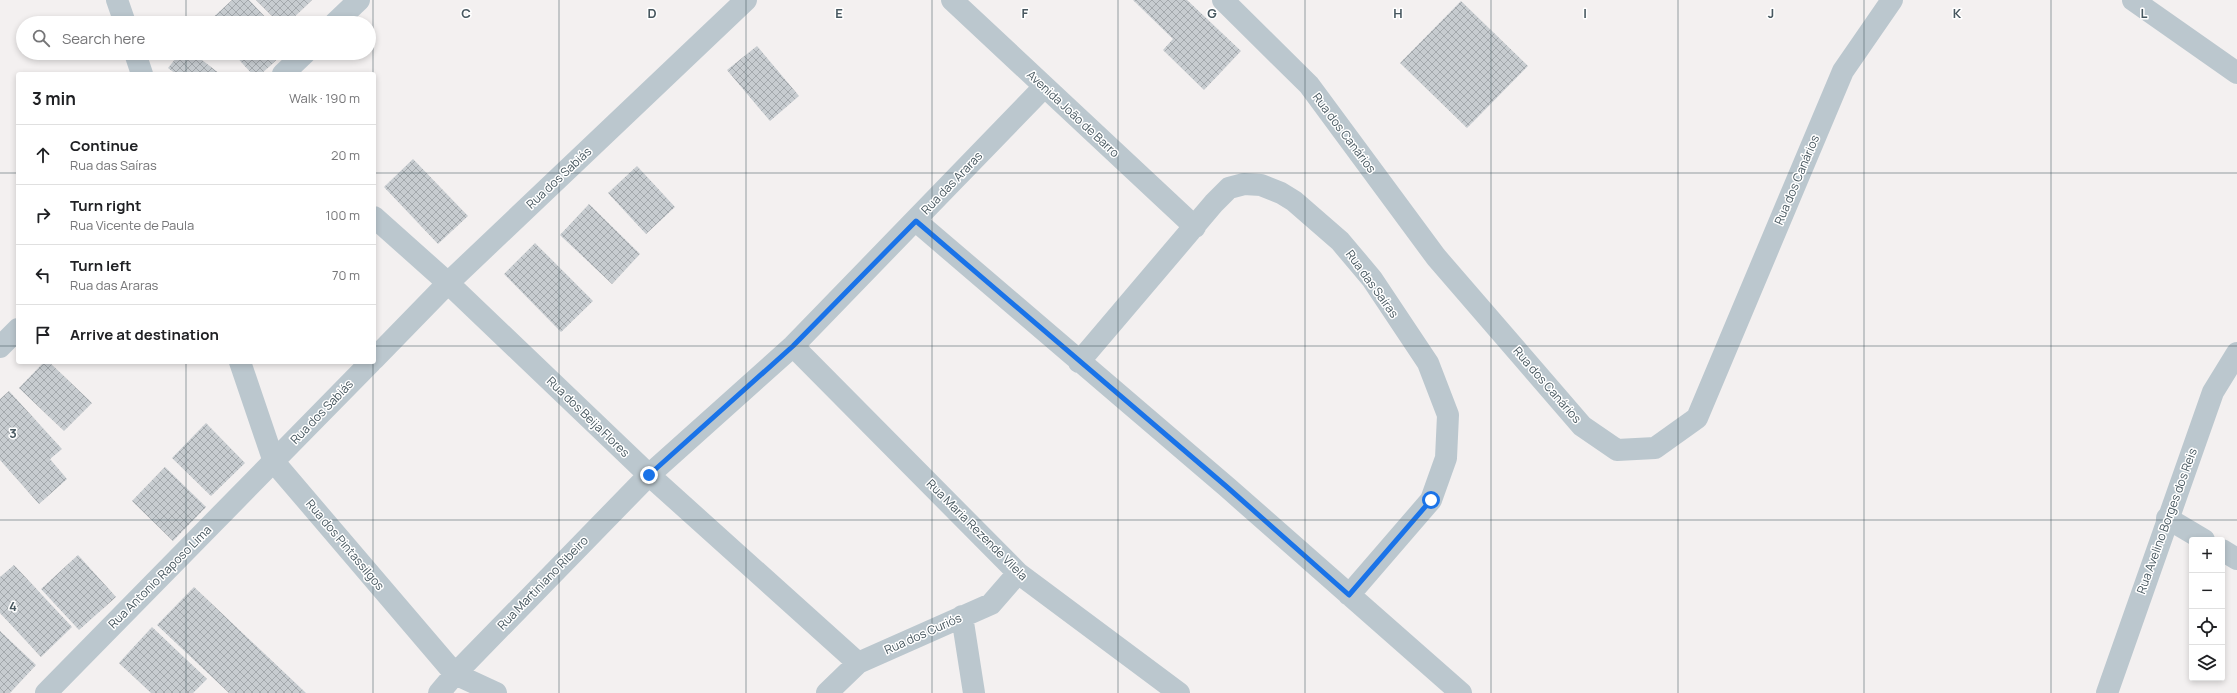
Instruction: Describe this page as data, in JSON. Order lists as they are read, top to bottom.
{
  "streets": {
    "street": [
      "Avenida João de Barro",
      "Rua dos Canários",
      "Rua dos Sabiás",
      "Rua das Araras",
      "Rua das Saíras",
      "Rua dos Beija Flores",
      "Rua Avelino Borges dos Reis",
      "Rua Maria Rezende Vilela",
      "Rua dos Pintassilgos",
      "Rua Antonio Raposo Lima",
      "Rua Martiniano Ribeiro",
      "Rua dos Curiós"
    ]
  },
  "crossings": [
    ["Avenida João de Barro", "Rua das Araras"],
    ["Avenida João de Barro", "Rua das Saíras"],
    ["Rua dos Sabiás", "Rua dos Beija Flores"],
    ["Rua dos Sabiás", "Rua dos Pintassilgos"],
    ["Rua dos Sabiás", "Rua Antonio Raposo Lima"],
    ["Rua das Araras", "Rua dos Beija Flores"],
    ["Rua das Araras", "Rua Maria Rezende Vilela"],
    ["Rua das Araras", "Rua Martiniano Ribeiro"],
    ["Rua dos Beija Flores", "Rua Martiniano Ribeiro"],
    ["Rua dos Beija Flores", "Rua dos Curiós"],
    ["Rua Maria Rezende Vilela", "Rua dos Curiós"],
    ["Rua dos Pintassilgos", "Rua Antonio Raposo Lima"],
    ["Rua dos Pintassilgos", "Rua Martiniano Ribeiro"]
  ],
  "page": {
    "search": "Search here",
    "heading": ["3 min", "Walk · 190 m"],
    "list": [
      ["Continue", "Rua das Saíras", "20 m"],
      ["Turn right", "Rua Vicente de Paula", "100 m"],
      ["Turn left", "Rua das Araras", "70 m"],
      "Arrive at destination"
    ],
    "map_buttons": ["+", "−"]
  },
  "grid": {
    "columns": [
      "C",
      "D",
      "E",
      "F",
      "G",
      "H",
      "I",
      "J",
      "K",
      "L"
    ],
    "rows": ["3", "4"]
  }
}
